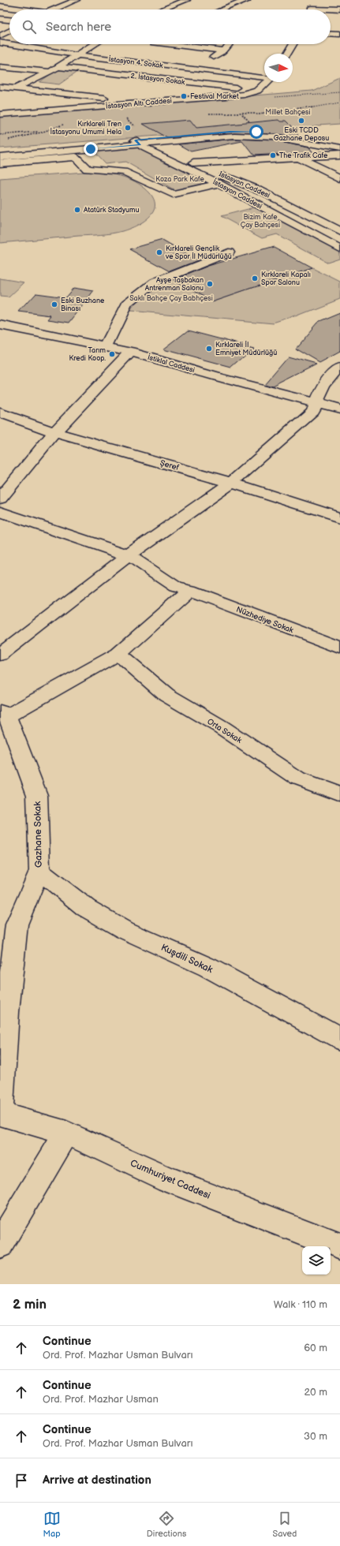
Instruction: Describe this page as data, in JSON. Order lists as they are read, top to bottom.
{
  "streets": {
    "street": [
      "İstasyon 4. Sokak",
      "2. İstasyon Sokak",
      "İstasyon Altı Caddesi",
      "Istasyon Caddesi",
      "İstasyon Caddesi",
      "İstiklal Caddesi",
      "Şeref",
      "Nüzhediye Sokak",
      "Orta Sokak",
      "Gazhane Sokak",
      "Kuşdili Sokak",
      "Cumhuriyet Caddesi"
    ]
  },
  "crossings": [
    ["2. İstasyon Sokak", "İstasyon Altı Caddesi"],
    ["Gazhane Sokak", "Kuşdili Sokak"],
    ["Gazhane Sokak", "Cumhuriyet Caddesi"]
  ],
  "parks": [
    "Millet Bahçesi",
    "Koza Park Kafe",
    "Bizim Kafe Çay Bahçesi",
    "Saklı Bahçe Çay Babhçesi"
  ],
  "places": [
    "Festival Market",
    "Eski TCDD Gazhane Deposu",
    "Kırklareli Tren İstasyonu Umumi Hela",
    "The Trafik Cafe",
    "Atatürk Stadyumu",
    "Kırklareli Gençlik ve Spor İl Müdürlüğü",
    "Kırklareli Kapalı Spor Salonu",
    "Ayşe Taşbakan Antrenman Salonu",
    "Eski Buzhane Binası",
    "Kırklareli İl Emniyet Müdürlüğü",
    "Tarım Kredi Koop."
  ],
  "north": "right",
  "page": {
    "search": "Search here",
    "heading": ["2 min", "Walk · 110 m"],
    "list": [
      ["Continue", "Ord. Prof. Mazhar Usman Bulvarı", "60 m"],
      ["Continue", "Ord. Prof. Mazhar Usman", "20 m"],
      ["Continue", "Ord. Prof. Mazhar Usman Bulvarı", "30 m"],
      "Arrive at destination"
    ],
    "nav": ["Map", "Directions", "Saved"]
  }
}
